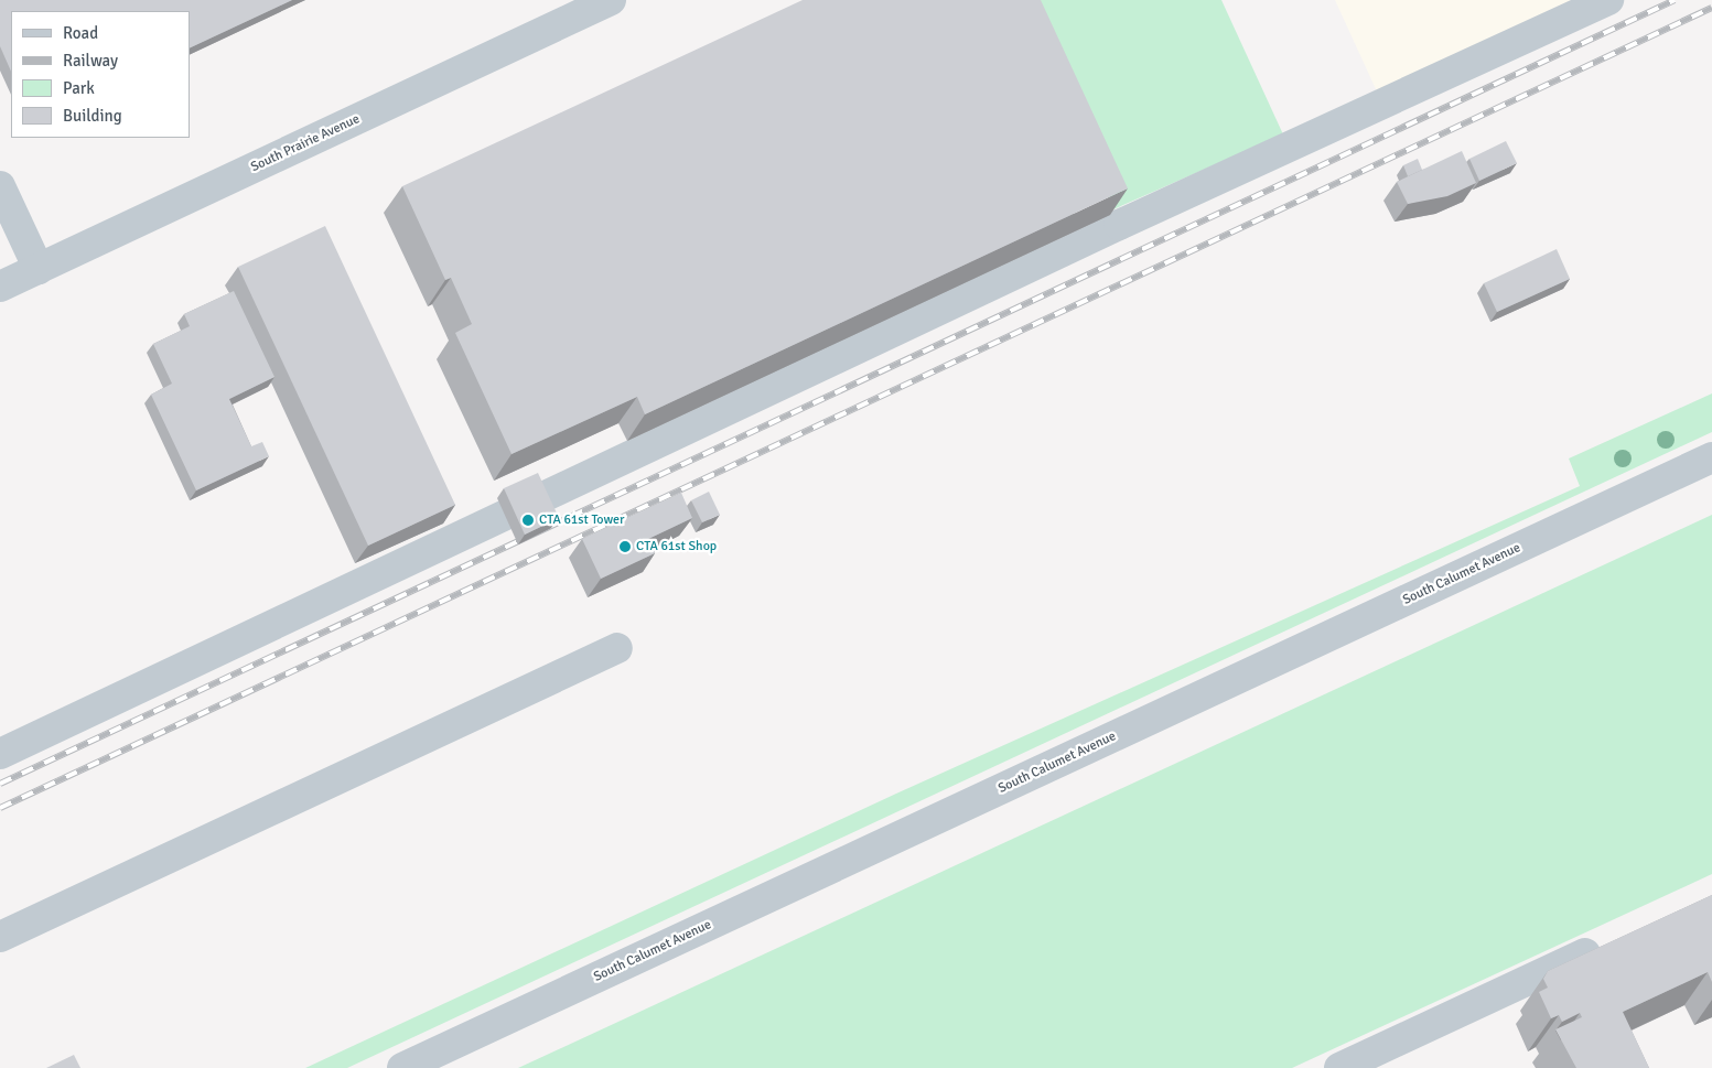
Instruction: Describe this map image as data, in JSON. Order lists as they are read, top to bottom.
{
  "streets": {
    "street": ["South Prairie Avenue", "South Calumet Avenue"]
  },
  "places": ["CTA 61st Tower", "CTA 61st Shop"],
  "legend": [
    "Road",
    "Railway",
    "Park",
    "Building"
  ]
}
